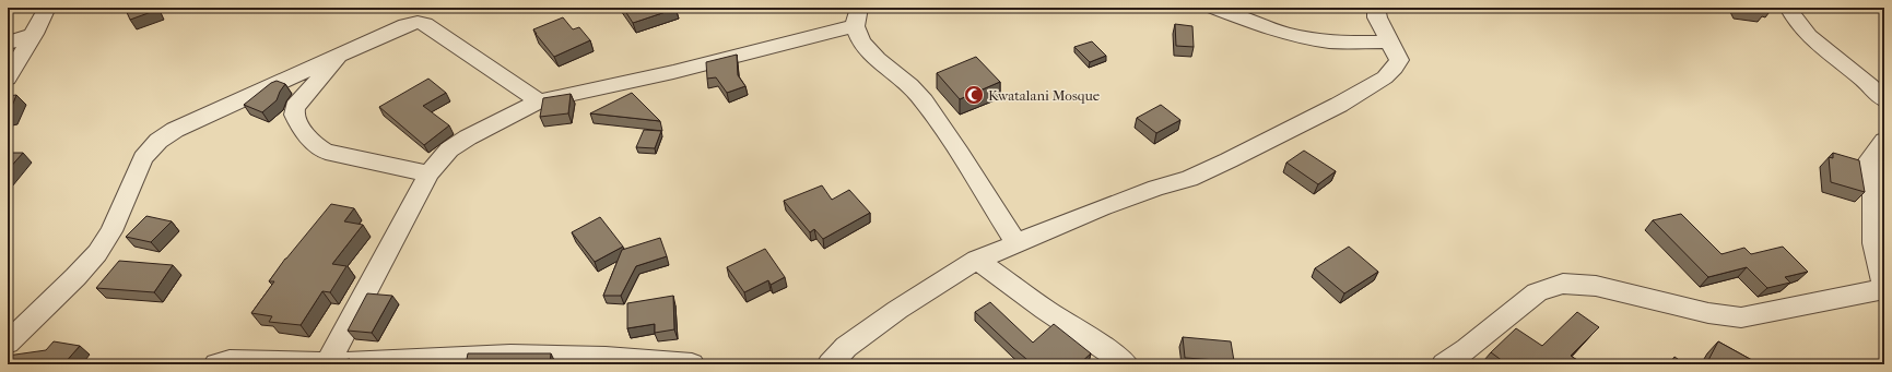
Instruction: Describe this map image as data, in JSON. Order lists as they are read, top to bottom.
{
  "places": {
    "mosque": ["Kwatalani Mosque"]
  }
}
